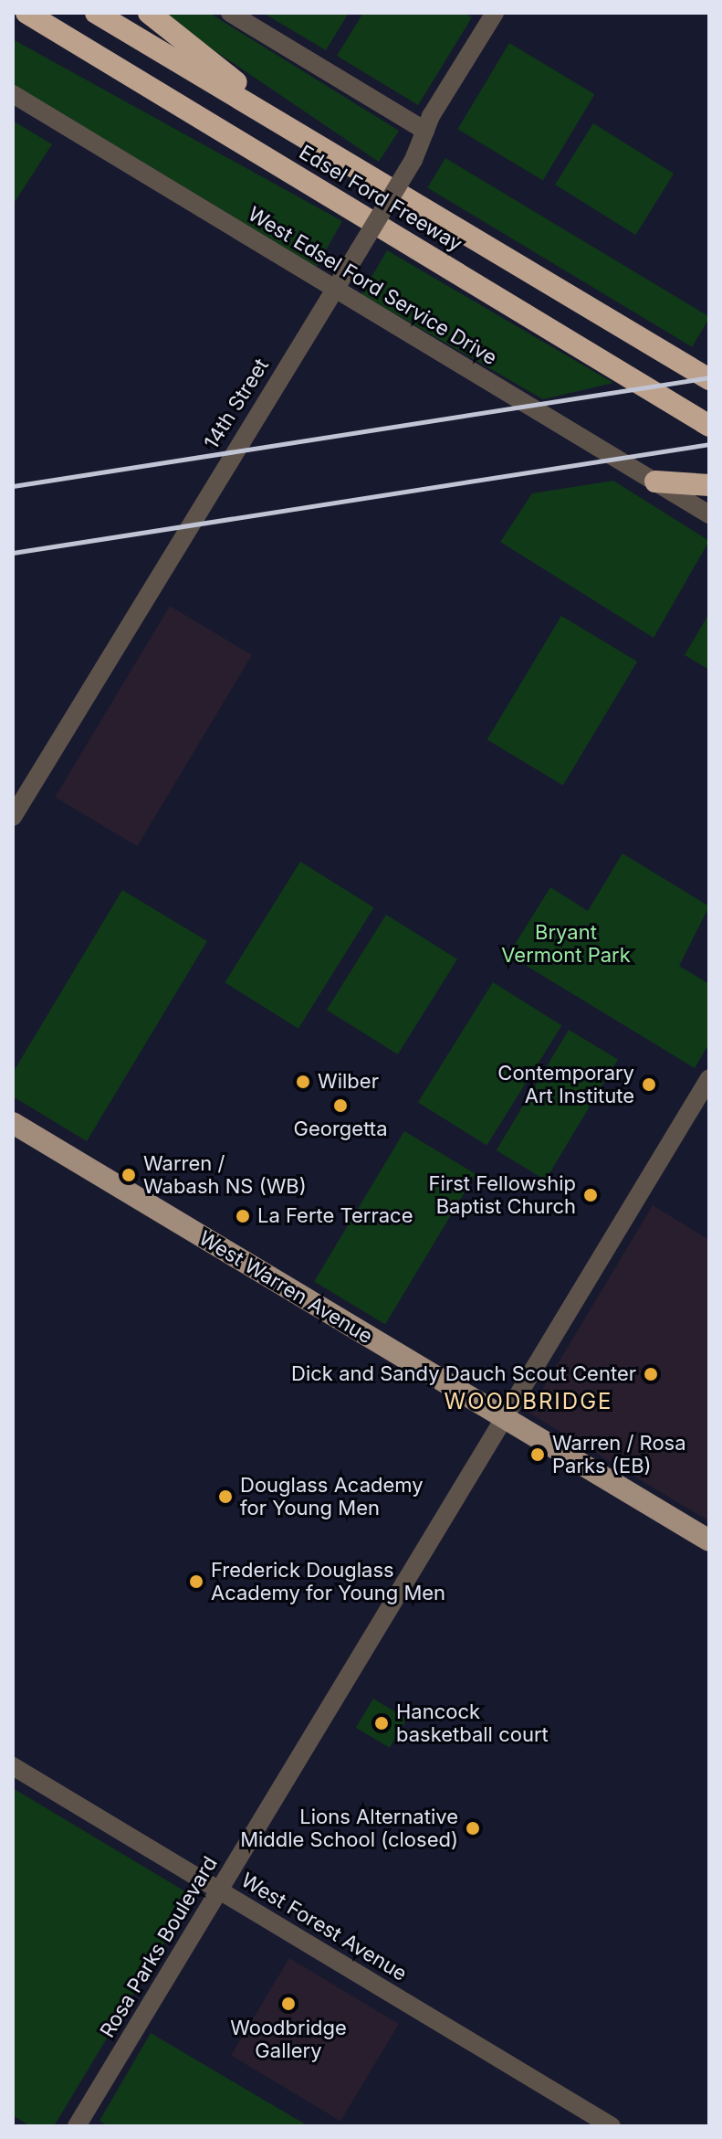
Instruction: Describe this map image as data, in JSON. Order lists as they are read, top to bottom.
{
  "streets": {
    "highway": ["Edsel Ford Freeway"],
    "main road": ["West Warren Avenue"],
    "street": [
      "West Edsel Ford Service Drive",
      "14th Street",
      "West Forest Avenue",
      "Rosa Parks Boulevard"
    ]
  },
  "crossings": [
    ["West Edsel Ford Service Drive", "14th Street"],
    ["West Warren Avenue", "Rosa Parks Boulevard"],
    ["West Forest Avenue", "Rosa Parks Boulevard"]
  ],
  "districts": ["WOODBRIDGE"],
  "parks": ["Bryant Vermont Park"],
  "places": [
    "Wilber",
    "Contemporary Art Institute",
    "Georgetta",
    "Warren / Wabash NS (WB)",
    "First Fellowship Baptist Church",
    "La Ferte Terrace",
    "Dick and Sandy Dauch Scout Center",
    "Warren / Rosa Parks (EB)",
    "Douglass Academy for Young Men",
    "Frederick Douglass Academy for Young Men",
    "Hancock basketball court",
    "Lions Alternative Middle School (closed)",
    "Woodbridge Gallery"
  ]
}
